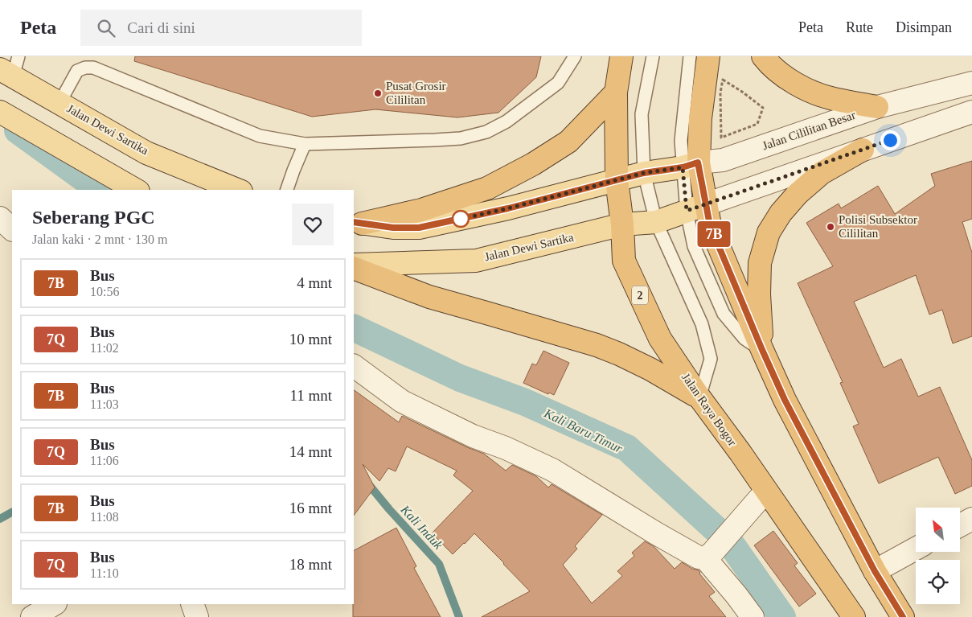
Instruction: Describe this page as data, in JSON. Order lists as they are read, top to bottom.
{
  "streets": {
    "highway": ["2", "Jalan Raya Bogor"],
    "main road": ["Jalan Dewi Sartika", "Jalan Cililitan Besar"]
  },
  "crossings": [
    ["Jalan Dewi Sartika", "Jalan Raya Bogor"],
    ["2", "Jalan Raya Bogor"]
  ],
  "water": ["Kali Baru Timur", "Kali Induk"],
  "places": ["Pusat Grosir Cililitan", "Polisi Subsektor Cililitan"],
  "lines": ["bus line 7B"],
  "north": "top left",
  "page": {
    "header": "Peta",
    "search": "Cari di sini",
    "nav": ["Peta", "Rute", "Disimpan"],
    "on_map": "7B",
    "heading": ["Seberang PGC", "Jalan kaki · 2 mnt · 130 m"],
    "list": [
      {
        "mark": "7B",
        "name": "Bus",
        "note": "10:56",
        "value": "4 mnt"
      },
      {
        "mark": "7Q",
        "name": "Bus",
        "note": "11:02",
        "value": "10 mnt"
      },
      {
        "mark": "7B",
        "name": "Bus",
        "note": "11:03",
        "value": "11 mnt"
      },
      {
        "mark": "7Q",
        "name": "Bus",
        "note": "11:06",
        "value": "14 mnt"
      },
      {
        "mark": "7B",
        "name": "Bus",
        "note": "11:08",
        "value": "16 mnt"
      },
      {
        "mark": "7Q",
        "name": "Bus",
        "note": "11:10",
        "value": "18 mnt"
      }
    ]
  }
}
